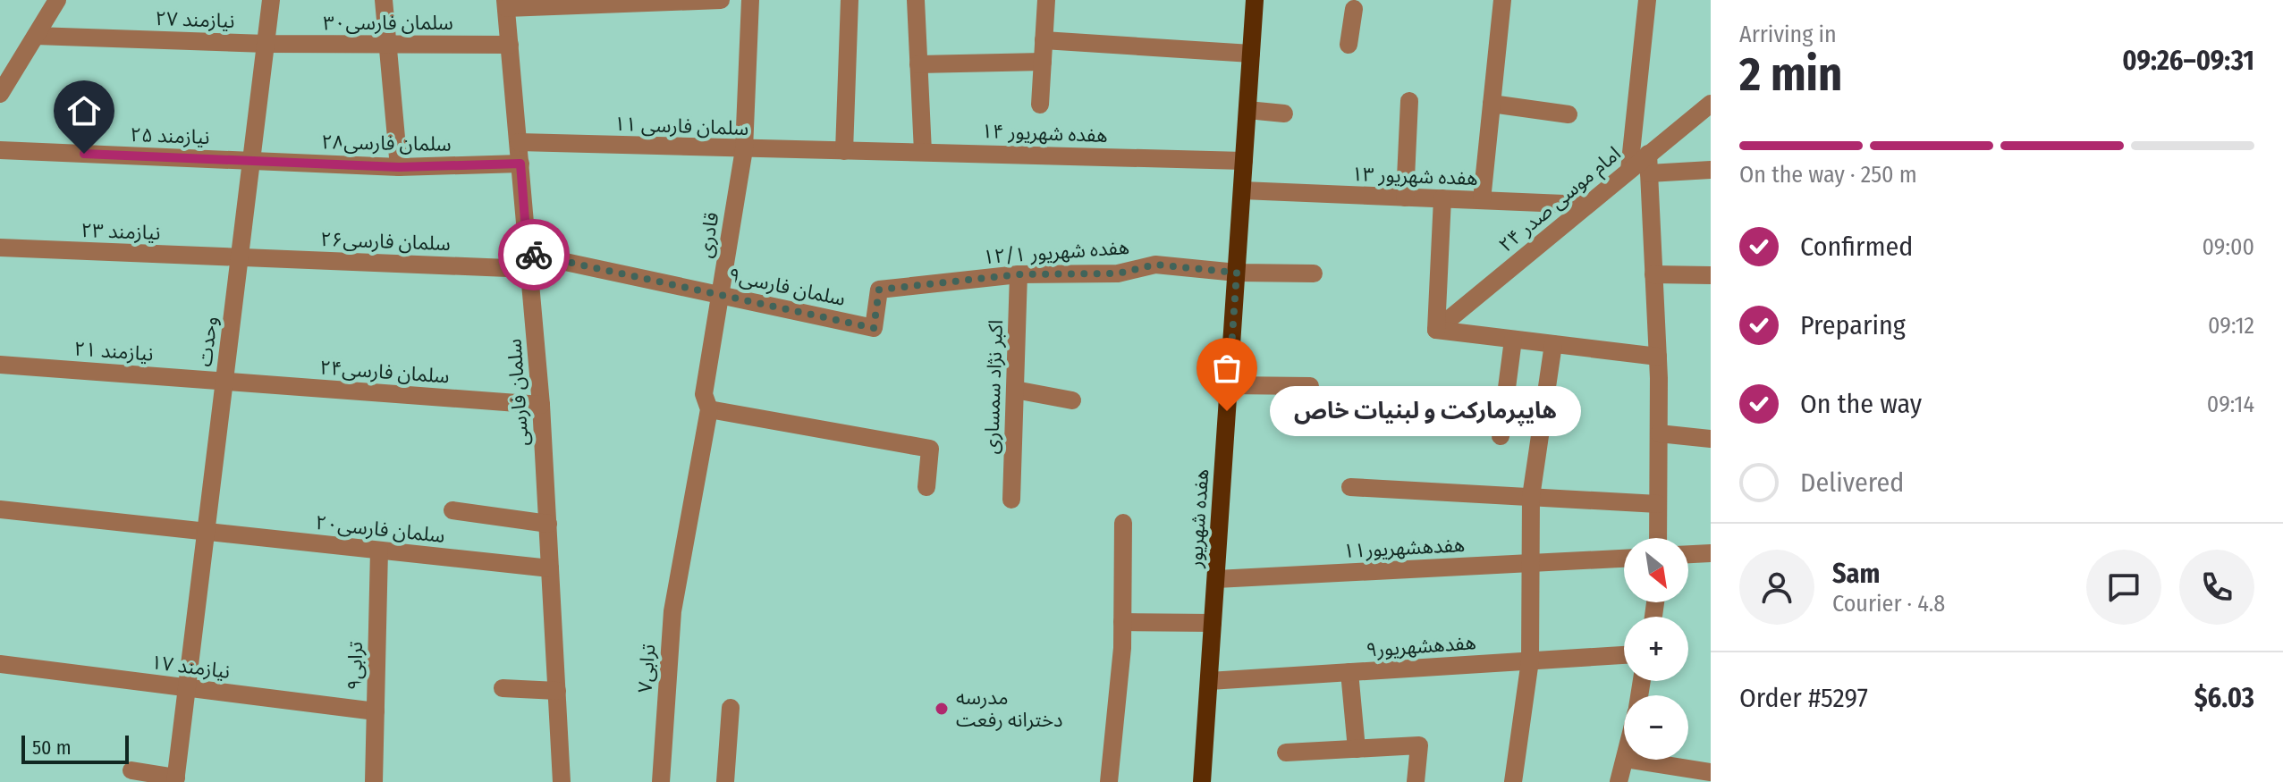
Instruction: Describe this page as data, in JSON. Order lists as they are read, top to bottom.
{
  "streets": {
    "main road": ["هفده شهریور"],
    "street": [
      "نیازمند ۲۷",
      "سلمان فارسی۳۰",
      "سلمان فارسی ۱۱",
      "هفده شهریور ۱۴",
      "نیازمند ۲۵",
      "سلمان فارسی۲۸",
      "هفده شهریور ۱۳",
      "امام موسی صدر ۲۴",
      "نیازمند ۲۳",
      "قادری",
      "سلمان فارسی۲۶",
      "هفده شهریور ۱۲/۱",
      "سلمان فارسی۹",
      "وحدت",
      "نیازمند ۲۱",
      "سلمان فارسی۲۴",
      "اکبر نژاد سمساری",
      "سلمان فارسی",
      "سلمان فارسی۲۰",
      "هفدهشهریور۱۱",
      "هفدهشهریور۹",
      "ترابی۹",
      "نیازمند ۱۷",
      "ترابی۷"
    ]
  },
  "crossings": [
    ["نیازمند ۲۷", "سلمان فارسی۳۰"],
    ["نیازمند ۲۷", "وحدت"],
    ["سلمان فارسی۳۰", "وحدت"],
    ["سلمان فارسی۳۰", "سلمان فارسی"],
    ["سلمان فارسی ۱۱", "هفده شهریور ۱۴"],
    ["سلمان فارسی ۱۱", "قادری"],
    ["سلمان فارسی ۱۱", "سلمان فارسی"],
    ["هفده شهریور ۱۴", "هفده شهریور"],
    ["نیازمند ۲۵", "سلمان فارسی۲۸"],
    ["نیازمند ۲۵", "وحدت"],
    ["سلمان فارسی۲۸", "وحدت"],
    ["سلمان فارسی۲۸", "سلمان فارسی"],
    ["هفده شهریور ۱۳", "امام موسی صدر ۲۴"],
    ["هفده شهریور ۱۳", "هفده شهریور"],
    ["نیازمند ۲۳", "سلمان فارسی۲۶"],
    ["نیازمند ۲۳", "وحدت"],
    ["قادری", "سلمان فارسی۹"],
    ["قادری", "ترابی۷"],
    ["سلمان فارسی۲۶", "سلمان فارسی۹"],
    ["سلمان فارسی۲۶", "وحدت"],
    ["سلمان فارسی۲۶", "سلمان فارسی"],
    ["هفده شهریور ۱۲/۱", "سلمان فارسی۹"],
    ["هفده شهریور ۱۲/۱", "اکبر نژاد سمساری"],
    ["هفده شهریور ۱۲/۱", "هفده شهریور"],
    ["سلمان فارسی۹", "سلمان فارسی"],
    ["وحدت", "نیازمند ۲۱"],
    ["وحدت", "سلمان فارسی۲۴"],
    ["وحدت", "سلمان فارسی۲۰"],
    ["وحدت", "نیازمند ۱۷"],
    ["نیازمند ۲۱", "سلمان فارسی۲۴"],
    ["سلمان فارسی۲۴", "سلمان فارسی"],
    ["سلمان فارسی", "سلمان فارسی۲۰"],
    ["هفده شهریور", "هفدهشهریور۱۱"],
    ["هفده شهریور", "هفدهشهریور۹"],
    ["سلمان فارسی۲۰", "ترابی۹"],
    ["ترابی۹", "نیازمند ۱۷"]
  ],
  "places": ["هایپرمارکت و لبنیات خاص", "مدرسه دخترانه رفعت"],
  "scale_bar": "50 m",
  "north": "bottom right",
  "page": {
    "heading": ["2 min", "Arriving in", "09:26–09:31"],
    "panel": [
      "Sam",
      "Courier · 4.8",
      "Order #5297",
      "$6.03"
    ],
    "bar": "On the way · 250 m",
    "list": [
      ["Confirmed", "09:00"],
      ["Preparing", "09:12"],
      ["On the way", "09:14"],
      "Delivered"
    ],
    "bubble": "هایپرمارکت و لبنیات خاص",
    "map_buttons": ["+", "−"],
    "scale": "50 m"
  }
}
